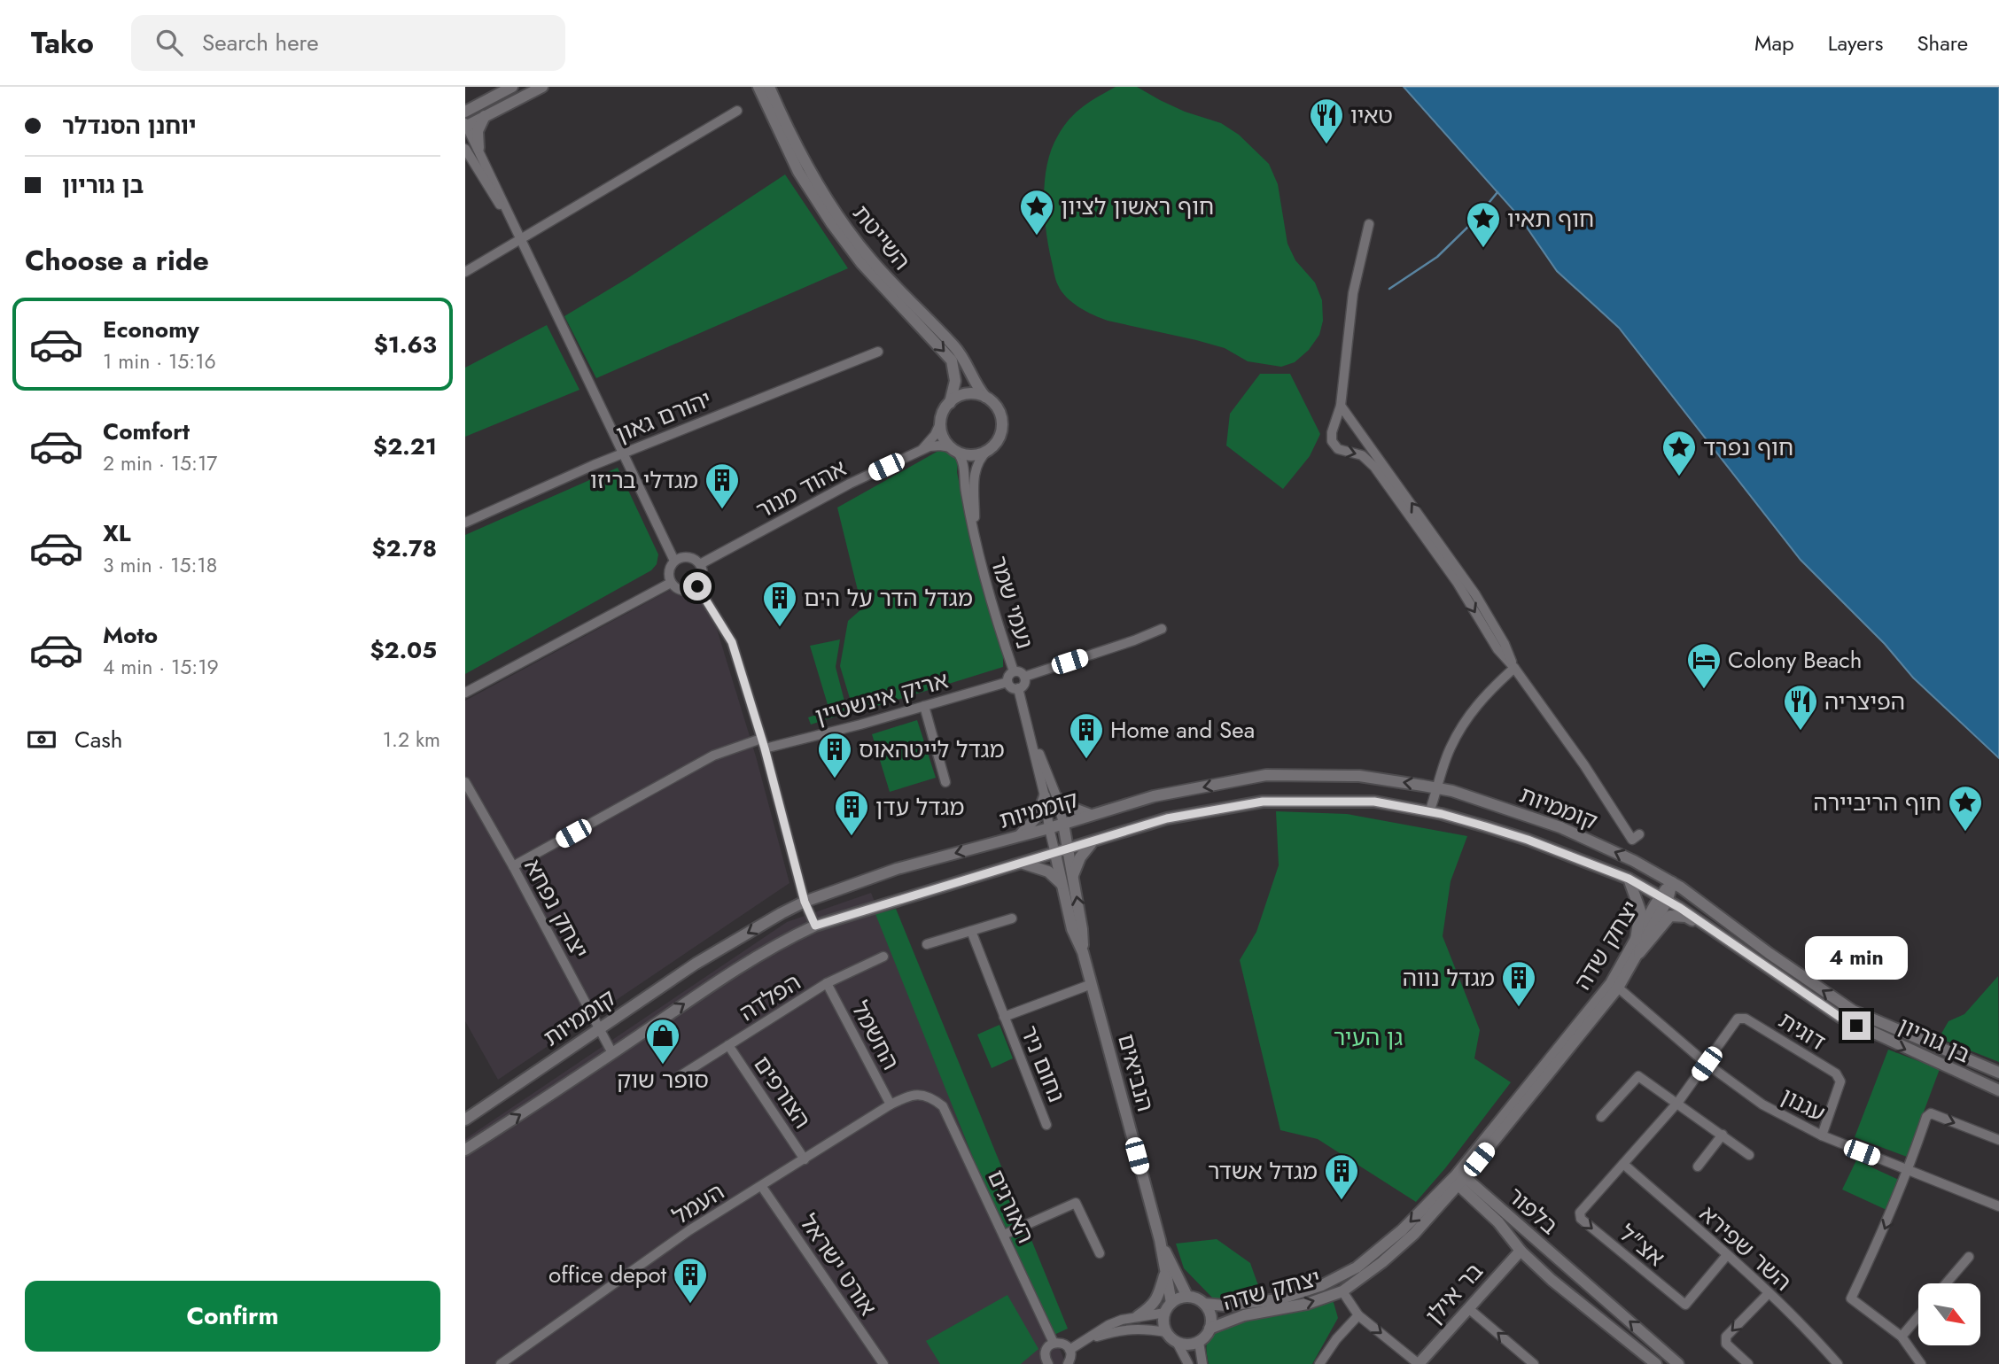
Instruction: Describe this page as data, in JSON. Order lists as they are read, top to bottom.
{
  "streets": {
    "street": [
      "השייטת",
      "יהורם גאון",
      "אהוד מנור",
      "נעמי שמר",
      "אריק אינשטיין",
      "קוממיות",
      "יצחק נפחא",
      "יצחק שדה",
      "הפלדה",
      "דוגית",
      "החשמל",
      "בן גוריון",
      "נחום ניר",
      "הנביאים",
      "הצורפים",
      "עגנון",
      "העמל",
      "האורגים",
      "בלפור",
      "אצ\"ל",
      "השר שפירא",
      "אורט ישראל",
      "בר אילן"
    ]
  },
  "crossings": [
    ["השייטת", "אהוד מנור"],
    ["השייטת", "נעמי שמר"],
    ["אהוד מנור", "נעמי שמר"],
    ["נעמי שמר", "אריק אינשטיין"],
    ["קוממיות", "יצחק נפחא"],
    ["קוממיות", "יצחק שדה"],
    ["קוממיות", "בן גוריון"],
    ["קוממיות", "הנביאים"],
    ["יצחק שדה", "בן גוריון"],
    ["יצחק שדה", "הנביאים"],
    ["יצחק שדה", "עגנון"],
    ["יצחק שדה", "בלפור"],
    ["הפלדה", "החשמל"],
    ["הפלדה", "הצורפים"],
    ["דוגית", "עגנון"],
    ["החשמל", "העמל"],
    ["נחום ניר", "הנביאים"],
    ["הצורפים", "העמל"],
    ["העמל", "האורגים"],
    ["העמל", "אורט ישראל"],
    ["בלפור", "בר אילן"],
    ["אצ\"ל", "השר שפירא"]
  ],
  "parks": ["גן העיר"],
  "places": {
    "restaurant": ["טאיו", "הפיצריה"],
    "place": [
      "חוף ראשון לציון",
      "חוף תאיו",
      "חוף נפרד",
      "חוף הריביירה"
    ],
    "building": [
      "מגדלי בריזו",
      "מגדל הדר על הים",
      "Home and Sea",
      "מגדל לייטהאוס",
      "מגדל עדן",
      "מגדל נווה",
      "מגדל אשדר",
      "office depot"
    ],
    "hotel": ["Colony Beach"],
    "shop": ["סופר שוק"]
  },
  "north": "bottom right",
  "page": {
    "header": "Tako",
    "search": "Search here",
    "nav": ["Map", "Layers", "Share"],
    "banner": ["יוחנן הסנדלר", "בן גוריון"],
    "heading": "Choose a ride",
    "list": [
      {
        "name": "Economy",
        "note": "1 min · 15:16",
        "value": "$1.63"
      },
      {
        "name": "Comfort",
        "note": "2 min · 15:17",
        "value": "$2.21"
      },
      {
        "name": "XL",
        "note": "3 min · 15:18",
        "value": "$2.78"
      },
      {
        "name": "Moto",
        "note": "4 min · 15:19",
        "value": "$2.05"
      }
    ],
    "pay": ["Cash", "1.2 km"],
    "bubble": "4 min",
    "buttons": "Confirm"
  }
}
